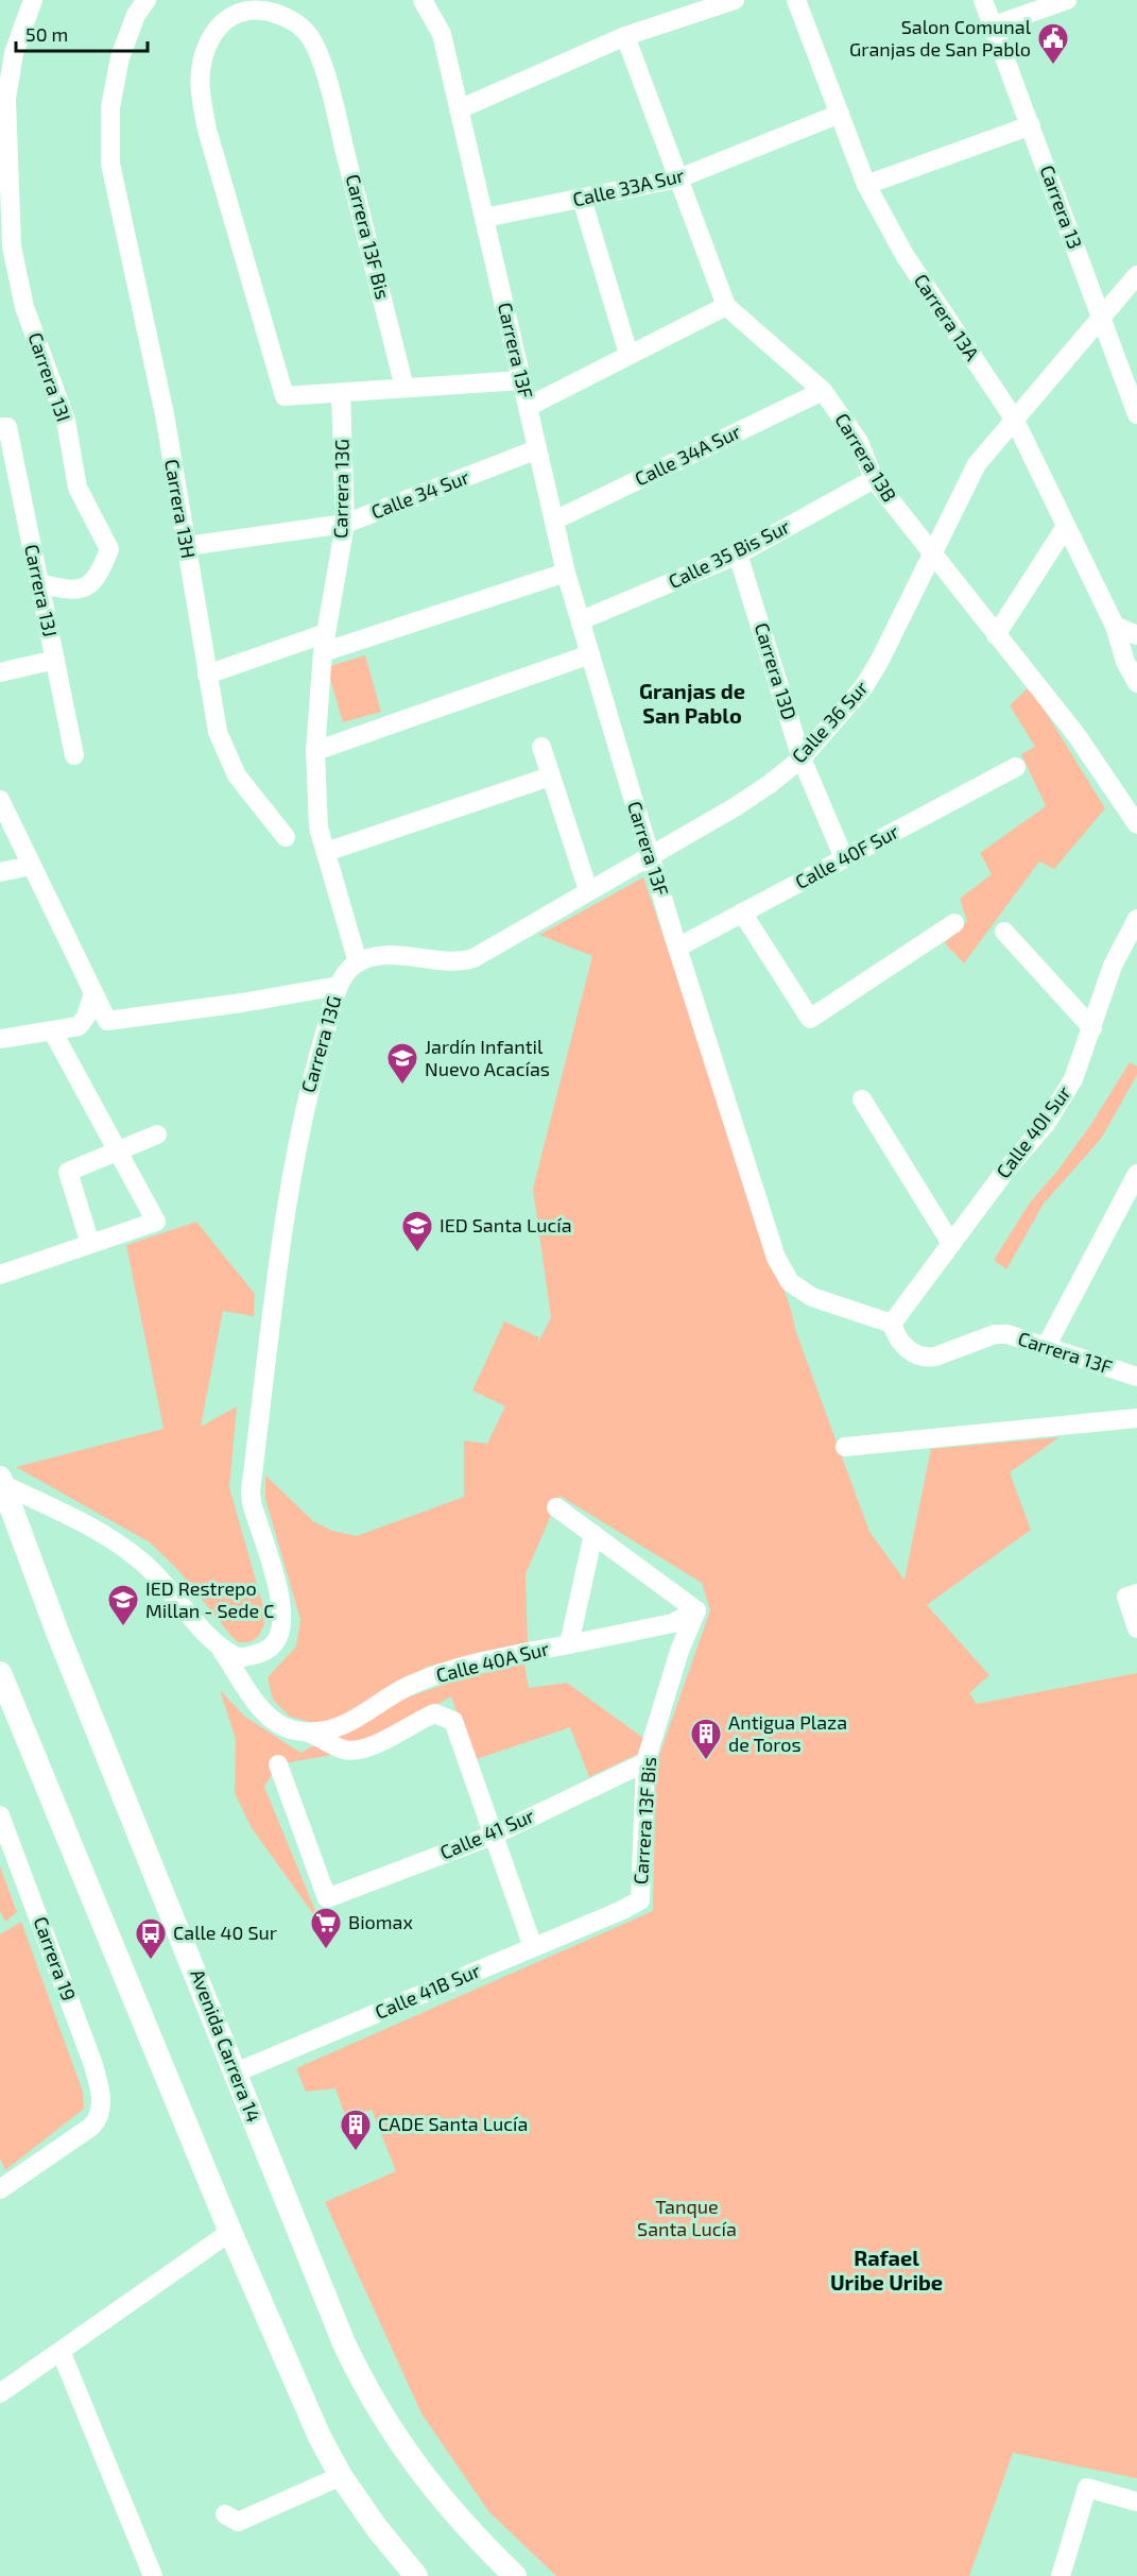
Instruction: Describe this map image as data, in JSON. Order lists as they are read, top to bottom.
{
  "streets": {
    "main road": ["Avenida Carrera 14"],
    "street": [
      "Calle 33A Sur",
      "Carrera 13",
      "Carrera 13F Bis",
      "Carrera 13A",
      "Carrera 13F",
      "Carrera 13I",
      "Calle 34A Sur",
      "Carrera 13B",
      "Carrera 13G",
      "Calle 34 Sur",
      "Carrera 13H",
      "Calle 35 Bis Sur",
      "Carrera 13J",
      "Carrera 13D",
      "Calle 36 Sur",
      "Calle 40F Sur",
      "Calle 40I Sur",
      "Calle 40A Sur",
      "Calle 41 Sur",
      "Carrera 19",
      "Calle 41B Sur"
    ]
  },
  "crossings": [
    ["Calle 33A Sur", "Carrera 13A"],
    ["Calle 33A Sur", "Carrera 13F"],
    ["Calle 33A Sur", "Carrera 13B"],
    ["Carrera 13", "Calle 36 Sur"],
    ["Carrera 13F Bis", "Carrera 13G"],
    ["Carrera 13F Bis", "Calle 40A Sur"],
    ["Carrera 13F Bis", "Calle 41 Sur"],
    ["Carrera 13F Bis", "Calle 41B Sur"],
    ["Carrera 13A", "Calle 36 Sur"],
    ["Carrera 13F", "Calle 34A Sur"],
    ["Carrera 13F", "Calle 34 Sur"],
    ["Carrera 13F", "Calle 35 Bis Sur"],
    ["Carrera 13F", "Calle 36 Sur"],
    ["Carrera 13F", "Calle 40F Sur"],
    ["Carrera 13F", "Calle 40I Sur"],
    ["Carrera 13I", "Carrera 13J"],
    ["Calle 34A Sur", "Carrera 13B"],
    ["Carrera 13B", "Calle 35 Bis Sur"],
    ["Carrera 13B", "Calle 36 Sur"],
    ["Carrera 13G", "Calle 34 Sur"],
    ["Carrera 13G", "Calle 36 Sur"],
    ["Carrera 13G", "Calle 40A Sur"],
    ["Calle 34 Sur", "Carrera 13H"],
    ["Calle 35 Bis Sur", "Carrera 13D"],
    ["Carrera 13D", "Calle 36 Sur"],
    ["Carrera 13D", "Calle 40F Sur"],
    ["Calle 40A Sur", "Avenida Carrera 14"],
    ["Calle 41B Sur", "Avenida Carrera 14"]
  ],
  "districts": ["Granjas de San Pablo", "Rafael Uribe Uribe"],
  "parks": ["Tanque Santa Lucía"],
  "places": {
    "public building": ["Salon Comunal Granjas de San Pablo"],
    "school or university": ["Jardín Infantil Nuevo Acacías", "IED Santa Lucía", "IED Restrepo Millan - Sede C"],
    "building": ["Antigua Plaza de Toros", "CADE Santa Lucía"],
    "supermarket": ["Biomax"],
    "bus stop": ["Calle 40 Sur"]
  },
  "scale_bar": "50 m"
}
